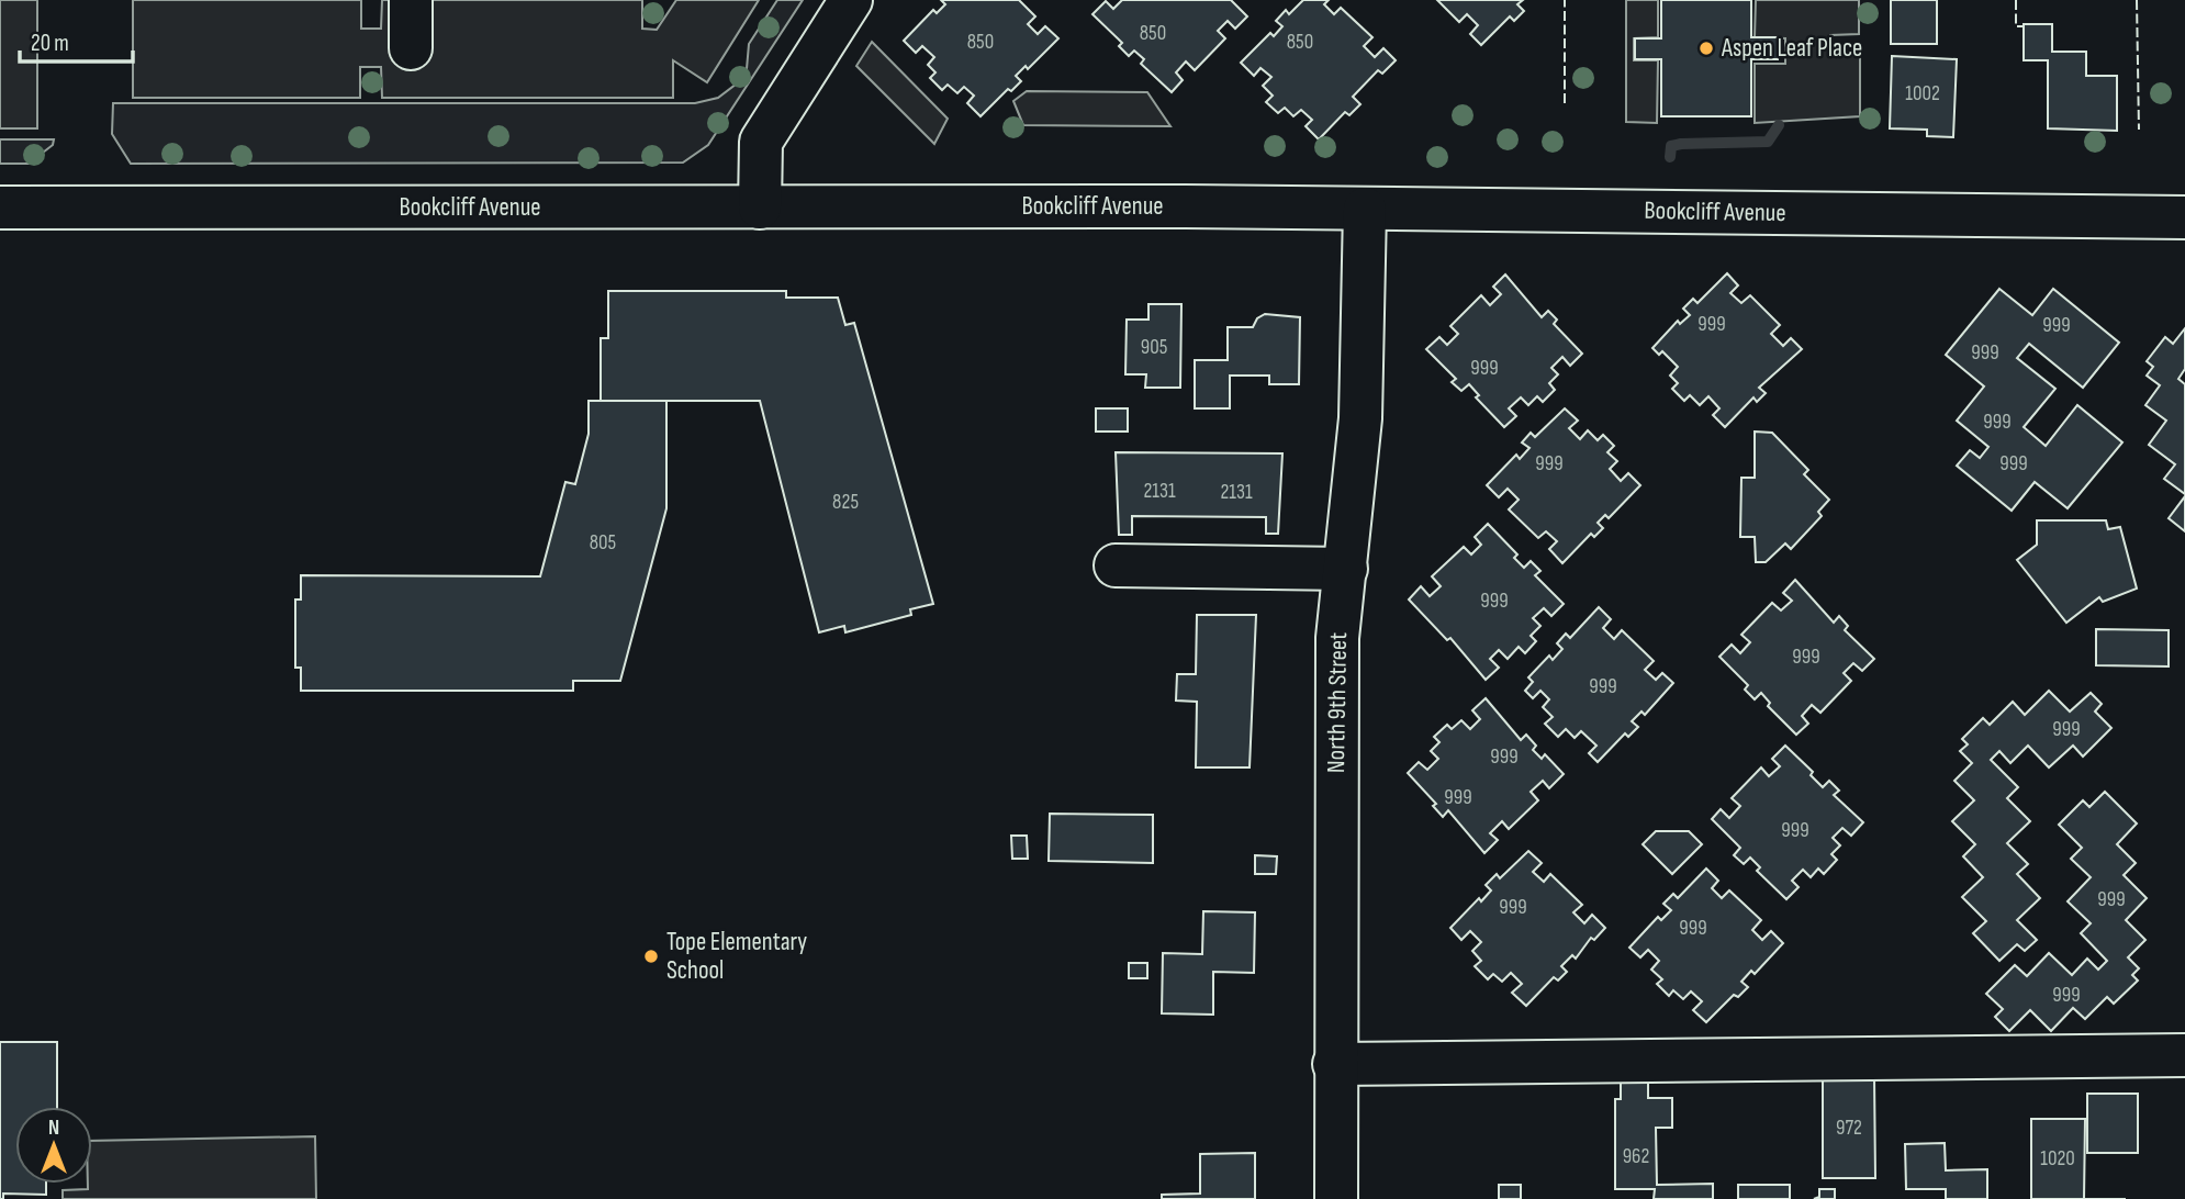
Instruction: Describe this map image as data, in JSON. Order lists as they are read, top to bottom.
{
  "streets": {
    "street": ["Bookcliff Avenue", "North 9th Street"]
  },
  "crossings": [
    ["Bookcliff Avenue", "North 9th Street"]
  ],
  "places": ["Aspen Leaf Place", "Tope Elementary School"],
  "house_numbers": [
    "850",
    "850",
    "850",
    "1002",
    "999",
    "999",
    "905",
    "999",
    "999",
    "999",
    "999",
    "999",
    "2131",
    "2131",
    "825",
    "805",
    "999",
    "999",
    "999",
    "999",
    "999",
    "999",
    "999",
    "999",
    "999",
    "999",
    "999",
    "972",
    "962",
    "1020"
  ],
  "scale_bar": "20 m",
  "north": "top"
}
